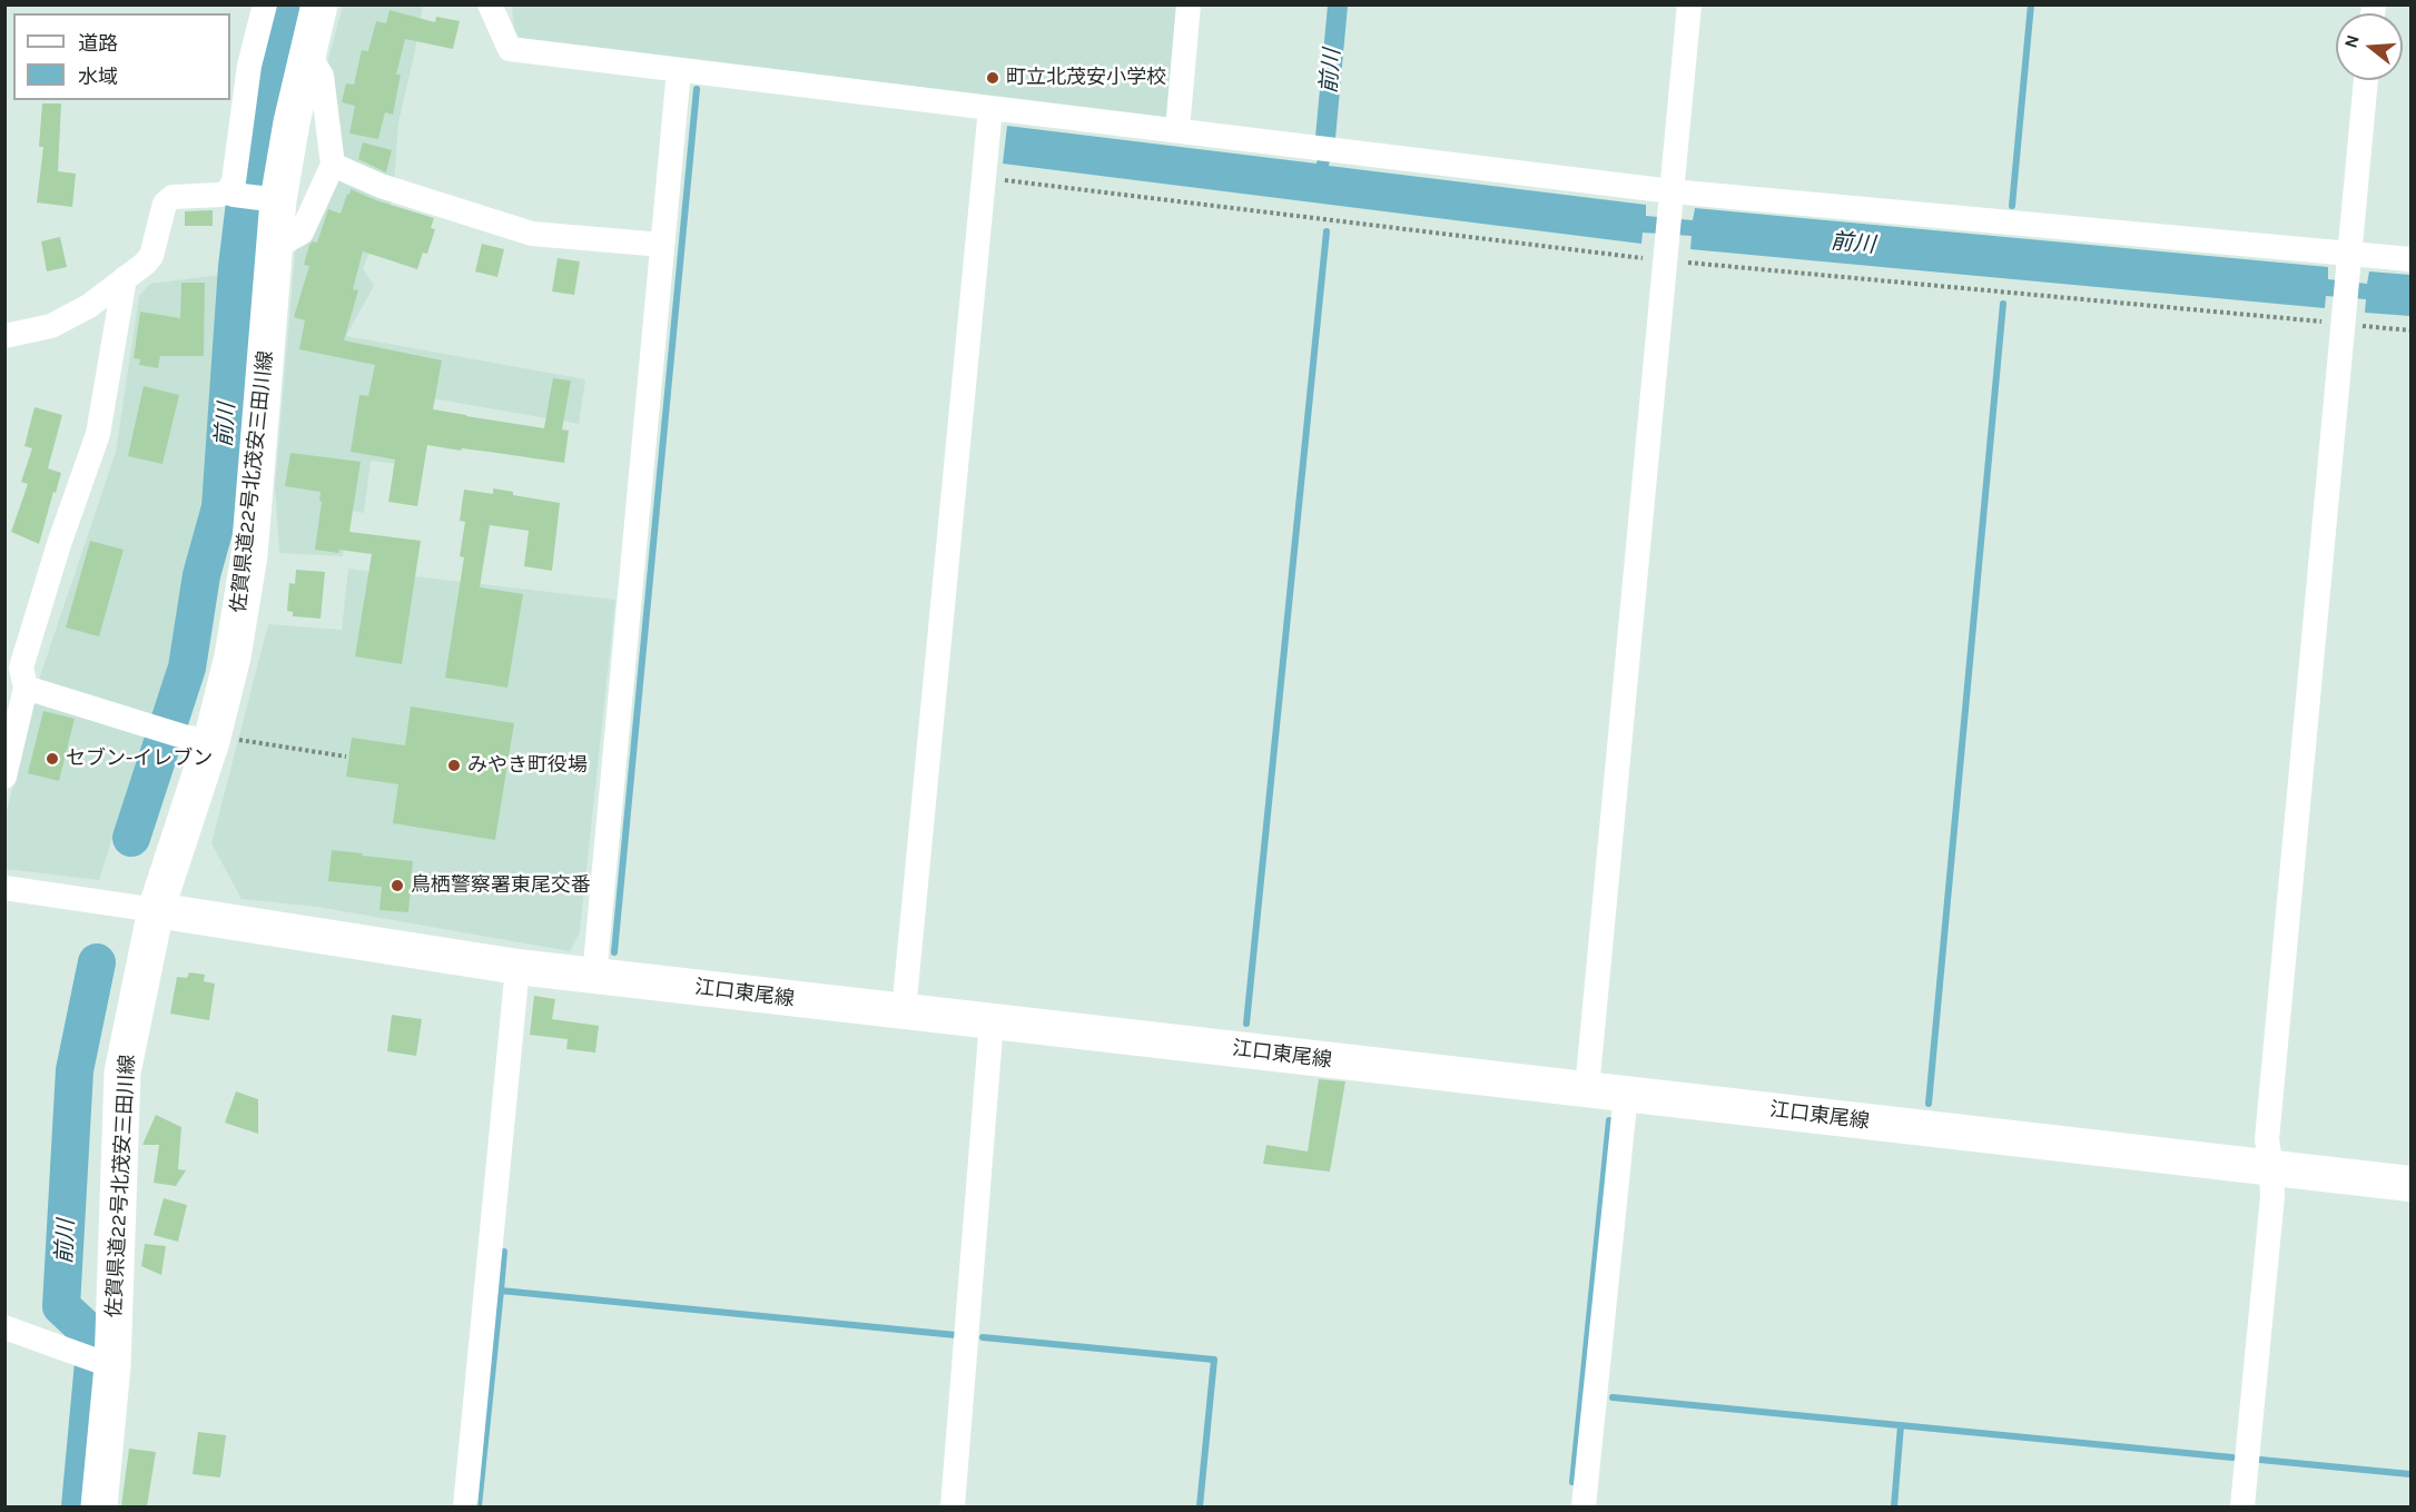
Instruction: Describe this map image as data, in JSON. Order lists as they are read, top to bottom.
{
  "streets": {
    "main road": ["佐賀県道22号北茂安三田川線", "江口東尾線"]
  },
  "crossings": [
    ["佐賀県道22号北茂安三田川線", "江口東尾線"]
  ],
  "water": ["前川"],
  "places": [
    "町立北茂安小学校",
    "セブン-イレブン",
    "みやき町役場",
    "鳥栖警察署東尾交番"
  ],
  "legend": ["道路", "水域"],
  "north": "left"
}
